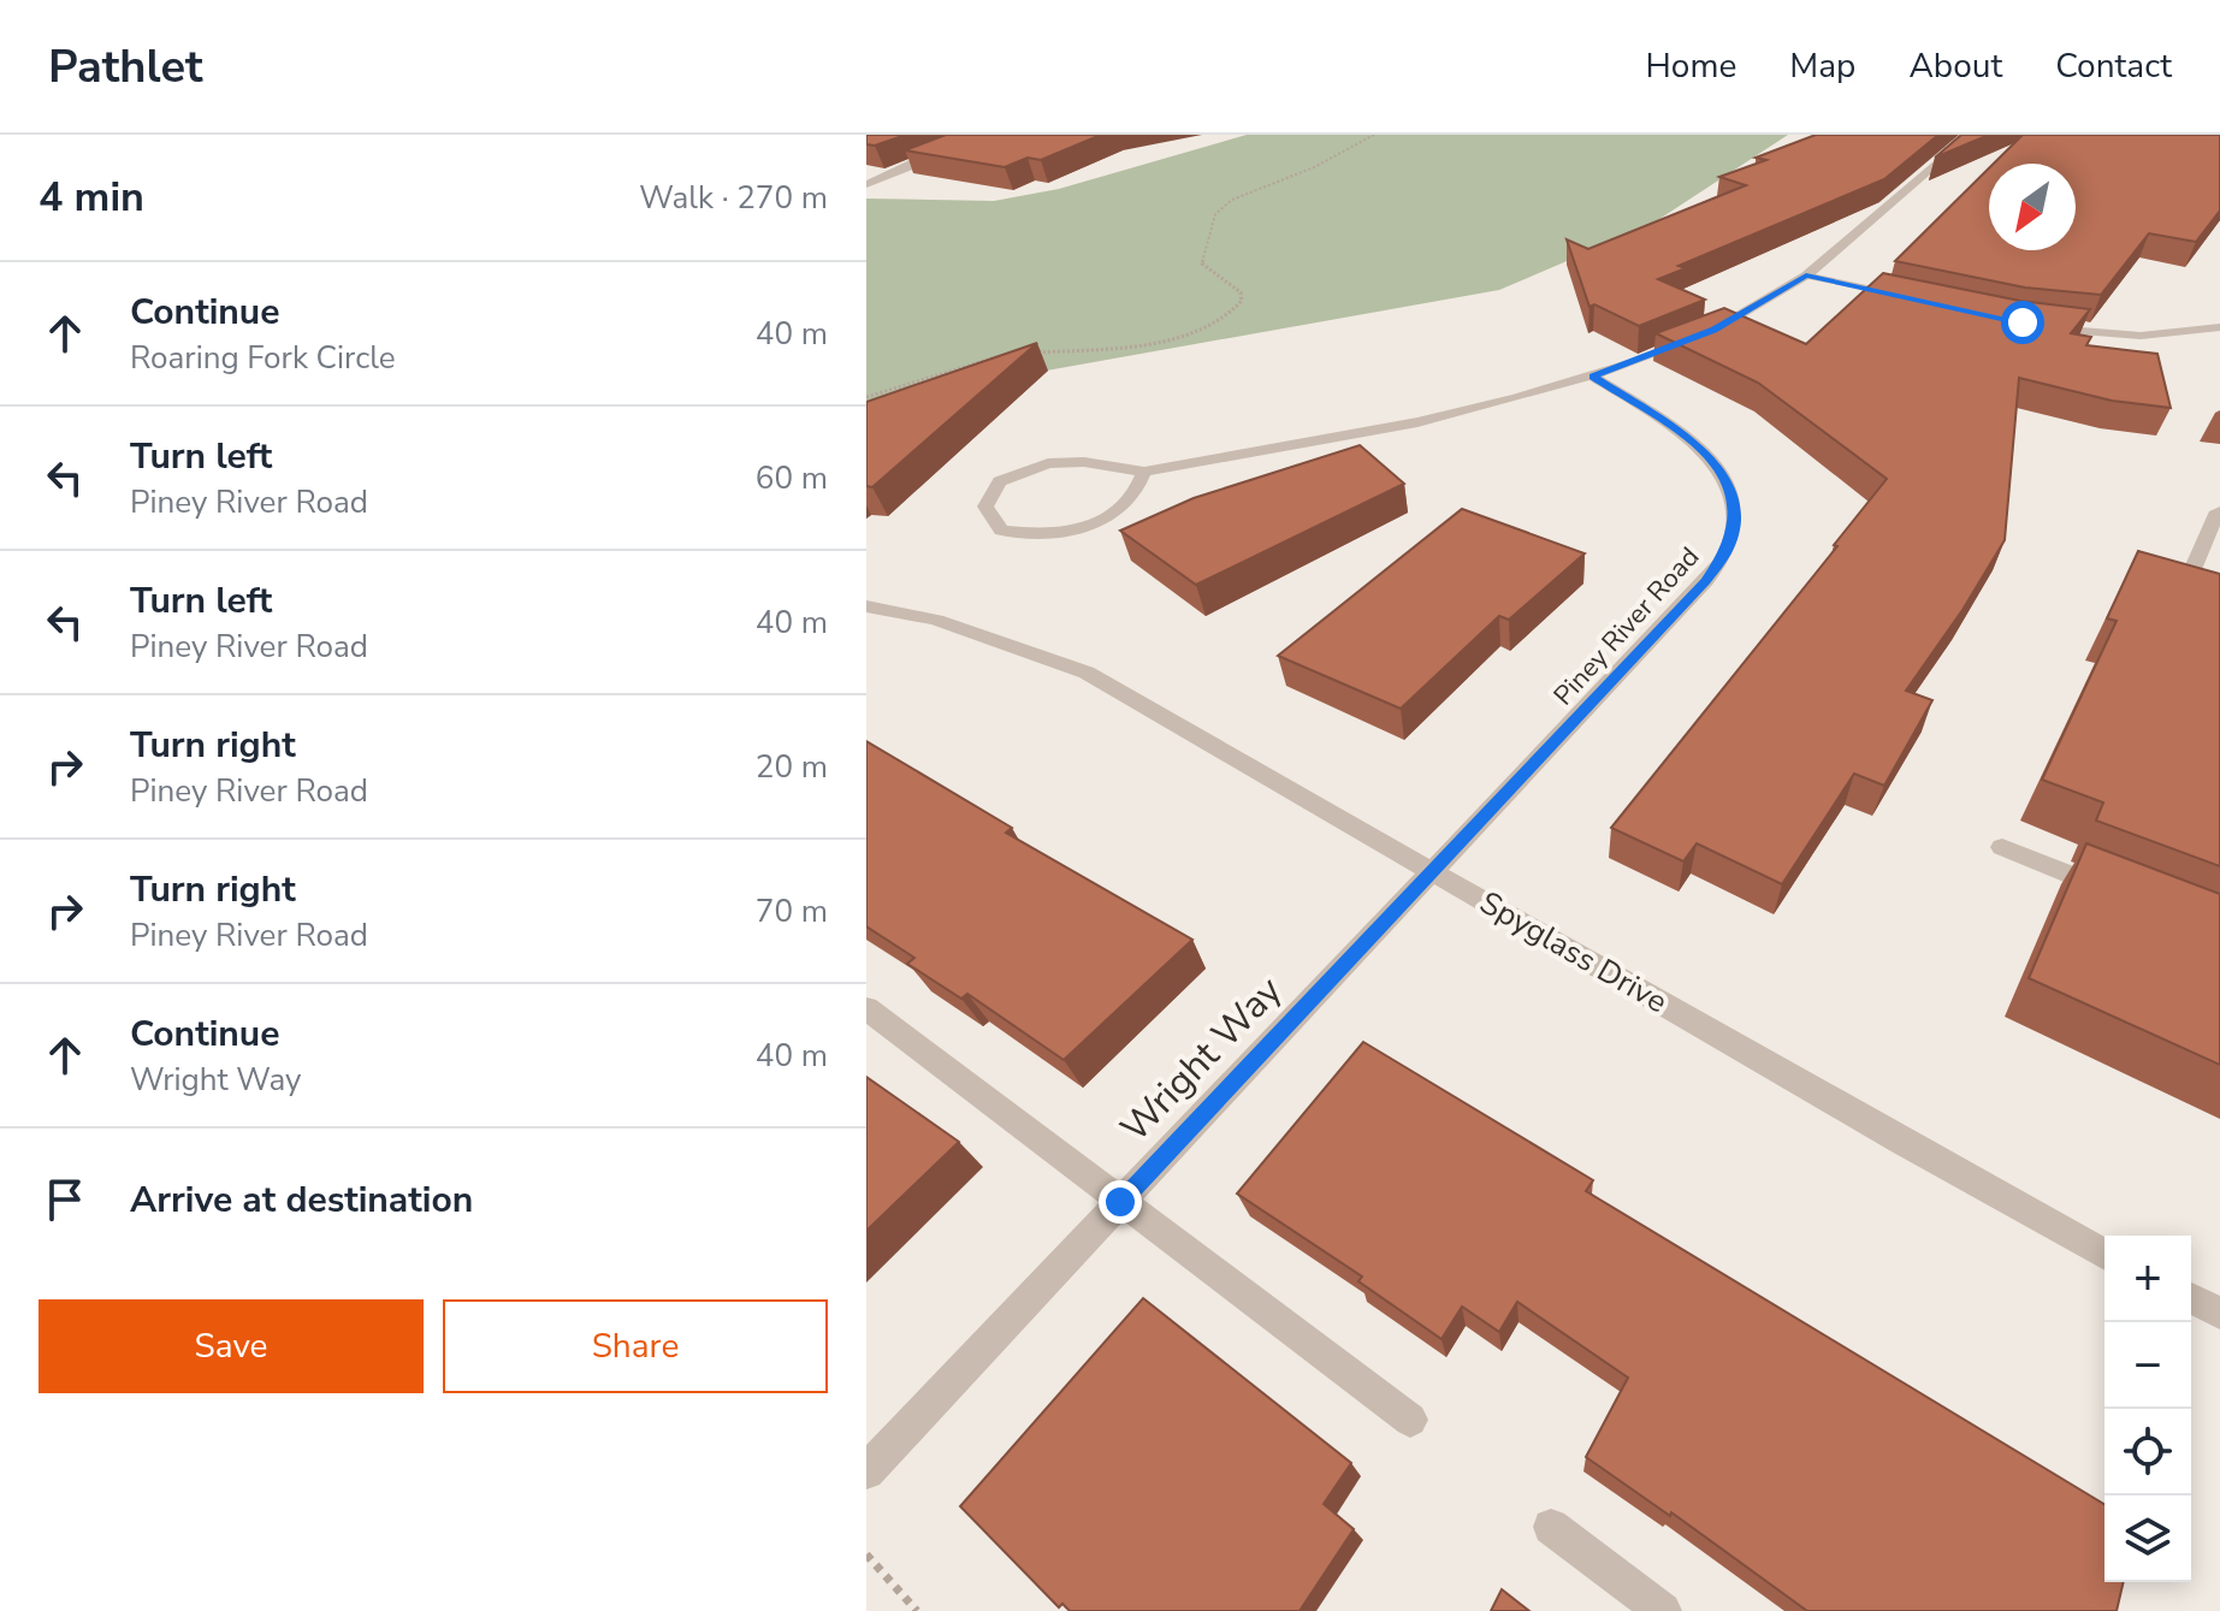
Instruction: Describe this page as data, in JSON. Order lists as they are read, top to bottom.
{
  "streets": {
    "street": ["Piney River Road", "Spyglass Drive", "Wright Way"]
  },
  "crossings": [
    ["Piney River Road", "Spyglass Drive"],
    ["Piney River Road", "Wright Way"],
    ["Spyglass Drive", "Wright Way"]
  ],
  "north": "bottom left",
  "page": {
    "header": "Pathlet",
    "nav": [
      "Home",
      "Map",
      "About",
      "Contact"
    ],
    "heading": ["4 min", "Walk · 270 m"],
    "list": [
      ["Continue", "Roaring Fork Circle", "40 m"],
      ["Turn left", "Piney River Road", "60 m"],
      ["Turn left", "Piney River Road", "40 m"],
      ["Turn right", "Piney River Road", "20 m"],
      ["Turn right", "Piney River Road", "70 m"],
      ["Continue", "Wright Way", "40 m"],
      "Arrive at destination"
    ],
    "map_buttons": ["+", "−"],
    "buttons": ["Save", "Share"]
  }
}
